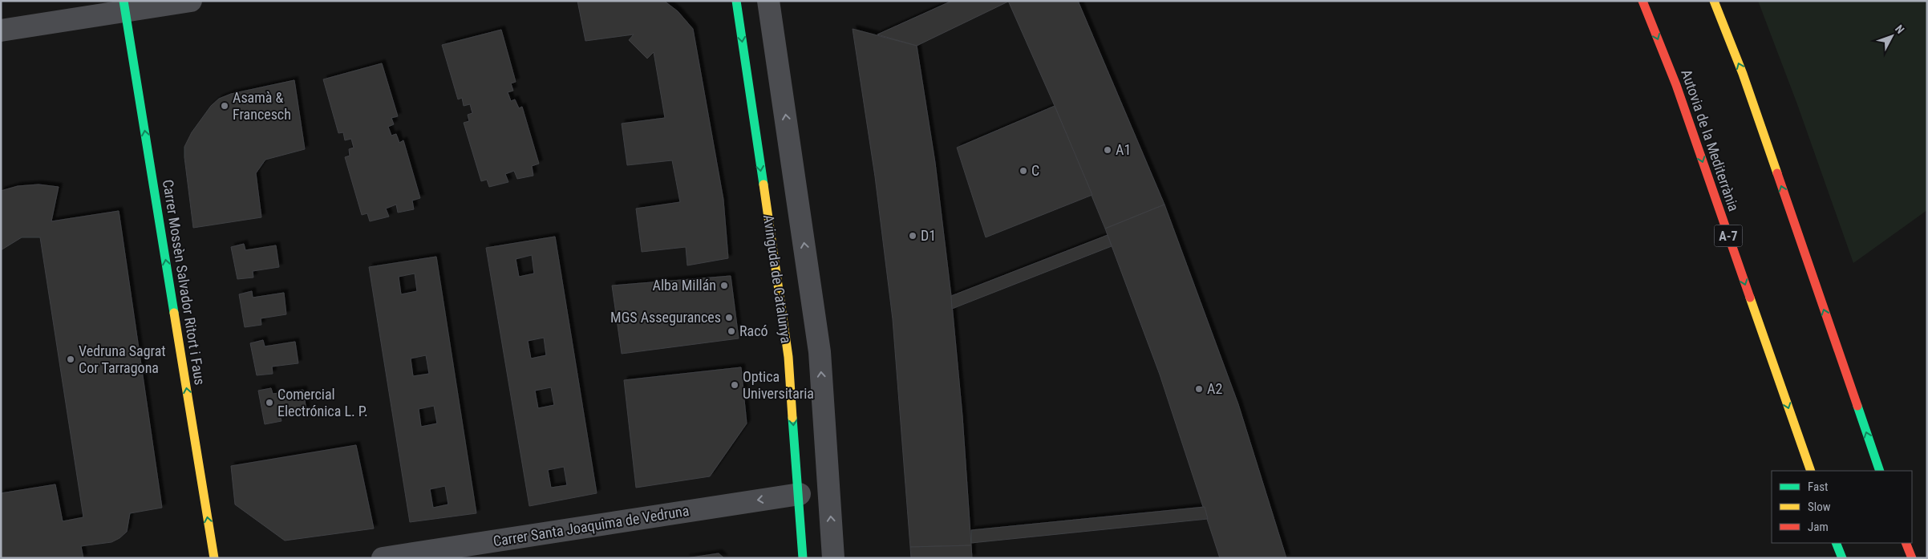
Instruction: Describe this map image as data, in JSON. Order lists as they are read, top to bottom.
{
  "streets": {
    "main road": [
      "Autovia de la Mediterrània",
      "A-7",
      "Avinguda de Catalunya",
      "Carrer Mossèn Salvador Ritort i Faus"
    ],
    "street": ["Carrer Santa Joaquima de Vedruna"]
  },
  "crossings": [
    ["Avinguda de Catalunya", "Carrer Santa Joaquima de Vedruna"]
  ],
  "one_way": ["Avinguda de Catalunya", "Carrer Mossèn Salvador Ritort i Faus", "Carrer Santa Joaquima de Vedruna"],
  "places": [
    "Asamà & Francesch",
    "A1",
    "C",
    "D1",
    "Alba Millán",
    "MGS Assegurances",
    "Racó",
    "Vedruna Sagrat Cor Tarragona",
    "Optica Universitaria",
    "A2",
    "Comercial Electrónica L. P."
  ],
  "legend": ["Fast", "Slow", "Jam"],
  "north": "top right"
}
